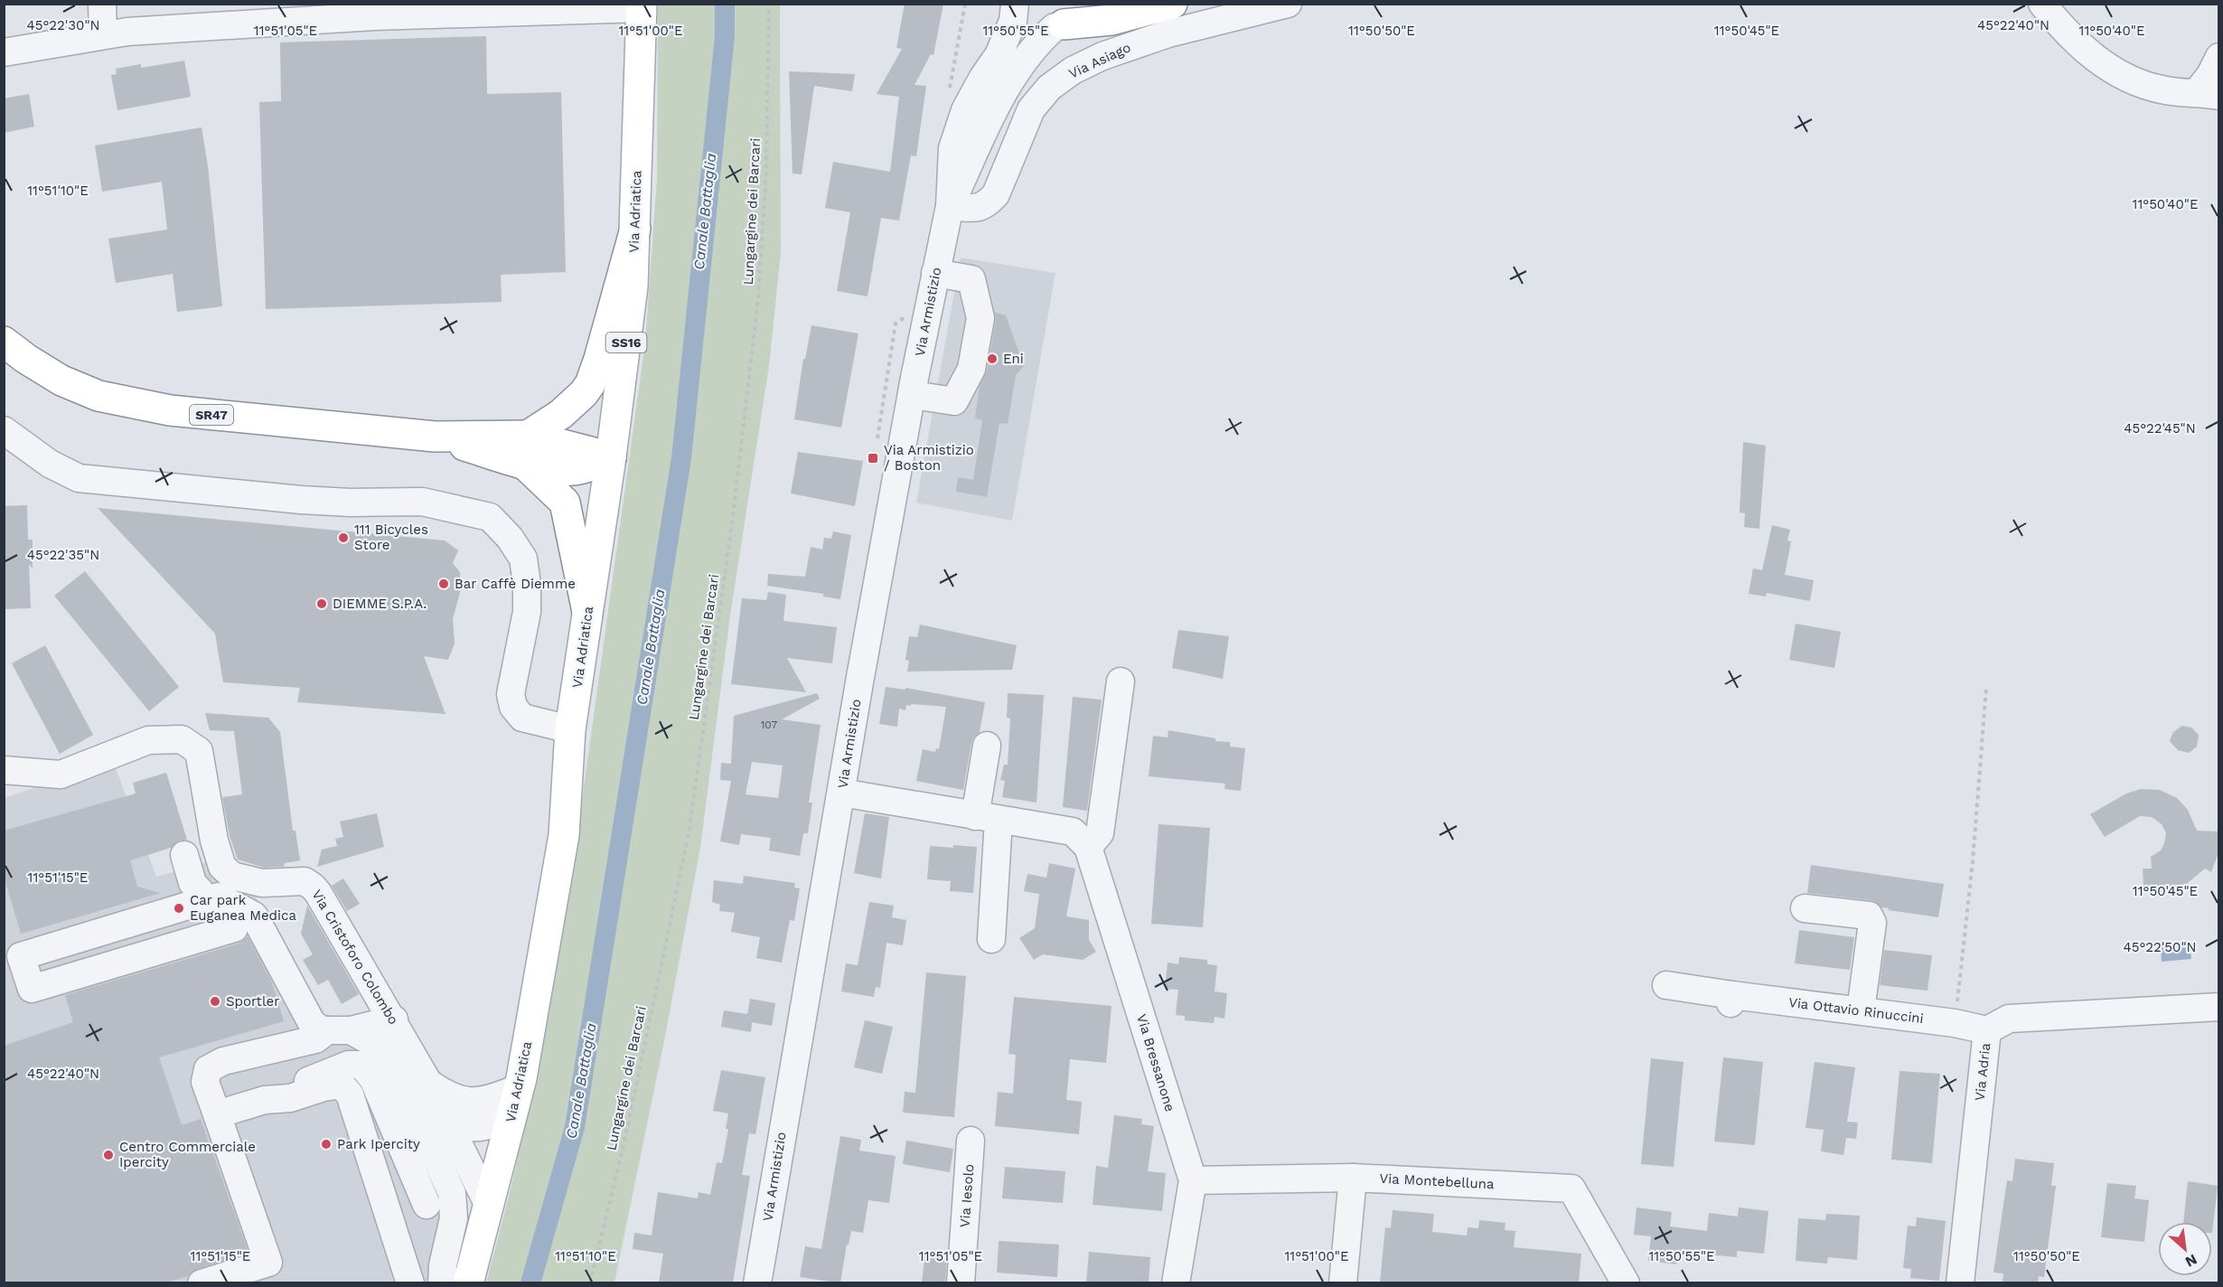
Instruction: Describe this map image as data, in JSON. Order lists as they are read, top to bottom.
{
  "streets": {
    "main road": ["Via Adriatica", "SS16", "SR47"],
    "street": [
      "Via Asiago",
      "Via Armistizio",
      "Via Cristoforo Colombo",
      "Via Ottavio Rinuccini",
      "Via Bressanone",
      "Via Adria",
      "Via Montebelluna",
      "Via Iesolo"
    ],
    "path": ["Lungargine dei Barcari"]
  },
  "crossings": [
    ["Via Asiago", "Via Armistizio"],
    ["Via Adriatica", "SR47"],
    ["Via Adriatica", "Via Cristoforo Colombo"],
    ["Via Ottavio Rinuccini", "Via Adria"],
    ["Via Bressanone", "Via Montebelluna"]
  ],
  "water": ["Canale Battaglia"],
  "places": {
    "other": [
      "Eni",
      "111 Bicycles Store",
      "Bar Caffè Diemme",
      "DIEMME S.P.A.",
      "Car park Euganea Medica",
      "Sportler",
      "Park Ipercity",
      "Centro Commerciale Ipercity"
    ],
    "transit": ["Via Armistizio / Boston"]
  },
  "house_numbers": ["107"],
  "north": "bottom right",
  "coordinates": [
    "45°22'40\"N",
    "45°22'30\"N",
    "11°51'05\"E",
    "11°51'00\"E",
    "11°50'55\"E",
    "11°50'50\"E",
    "11°50'45\"E",
    "11°50'40\"E",
    "11°51'10\"E",
    "45°22'45\"N",
    "45°22'35\"N",
    "11°51'15\"E",
    "45°22'50\"N"
  ]
}
